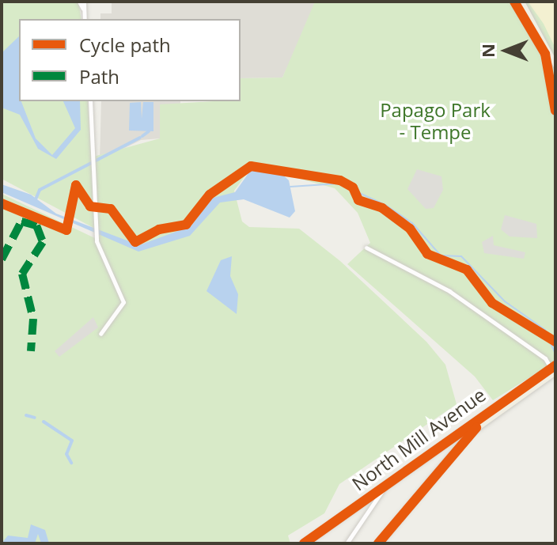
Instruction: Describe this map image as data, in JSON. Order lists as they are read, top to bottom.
{
  "streets": {
    "main road": ["North Mill Avenue"]
  },
  "parks": ["Papago Park - Tempe"],
  "legend": ["Cycle path", "Path"],
  "north": "left"
}
